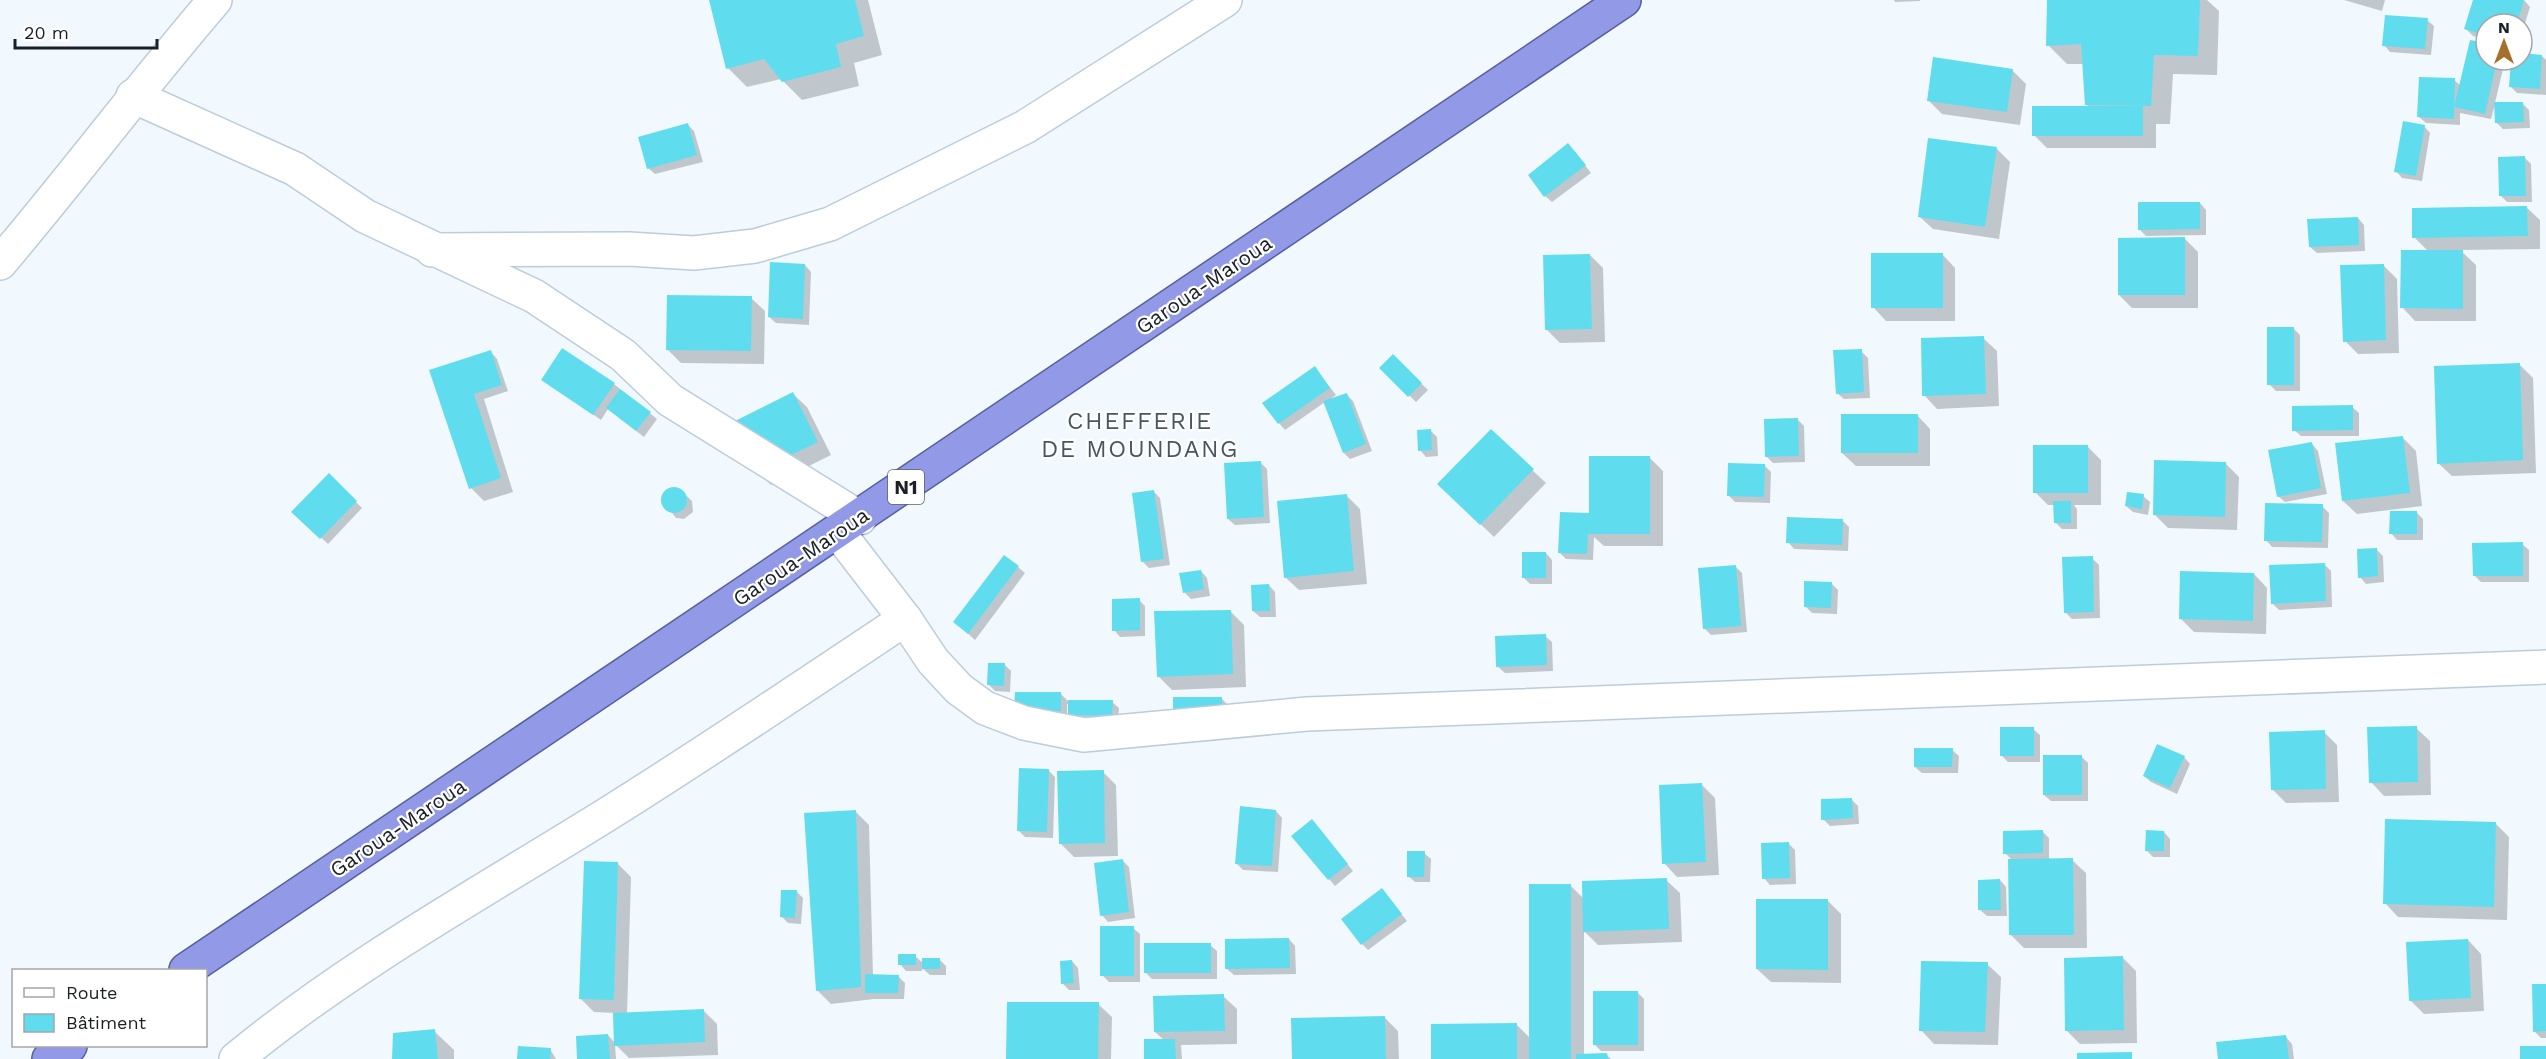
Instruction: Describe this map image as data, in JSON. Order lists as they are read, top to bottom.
{
  "streets": {
    "highway": ["Garoua-Maroua", "N1"]
  },
  "districts": ["CHEFFERIE DE MOUNDANG"],
  "legend": ["Route", "Bâtiment"],
  "scale_bar": "20 m",
  "north": "top"
}
